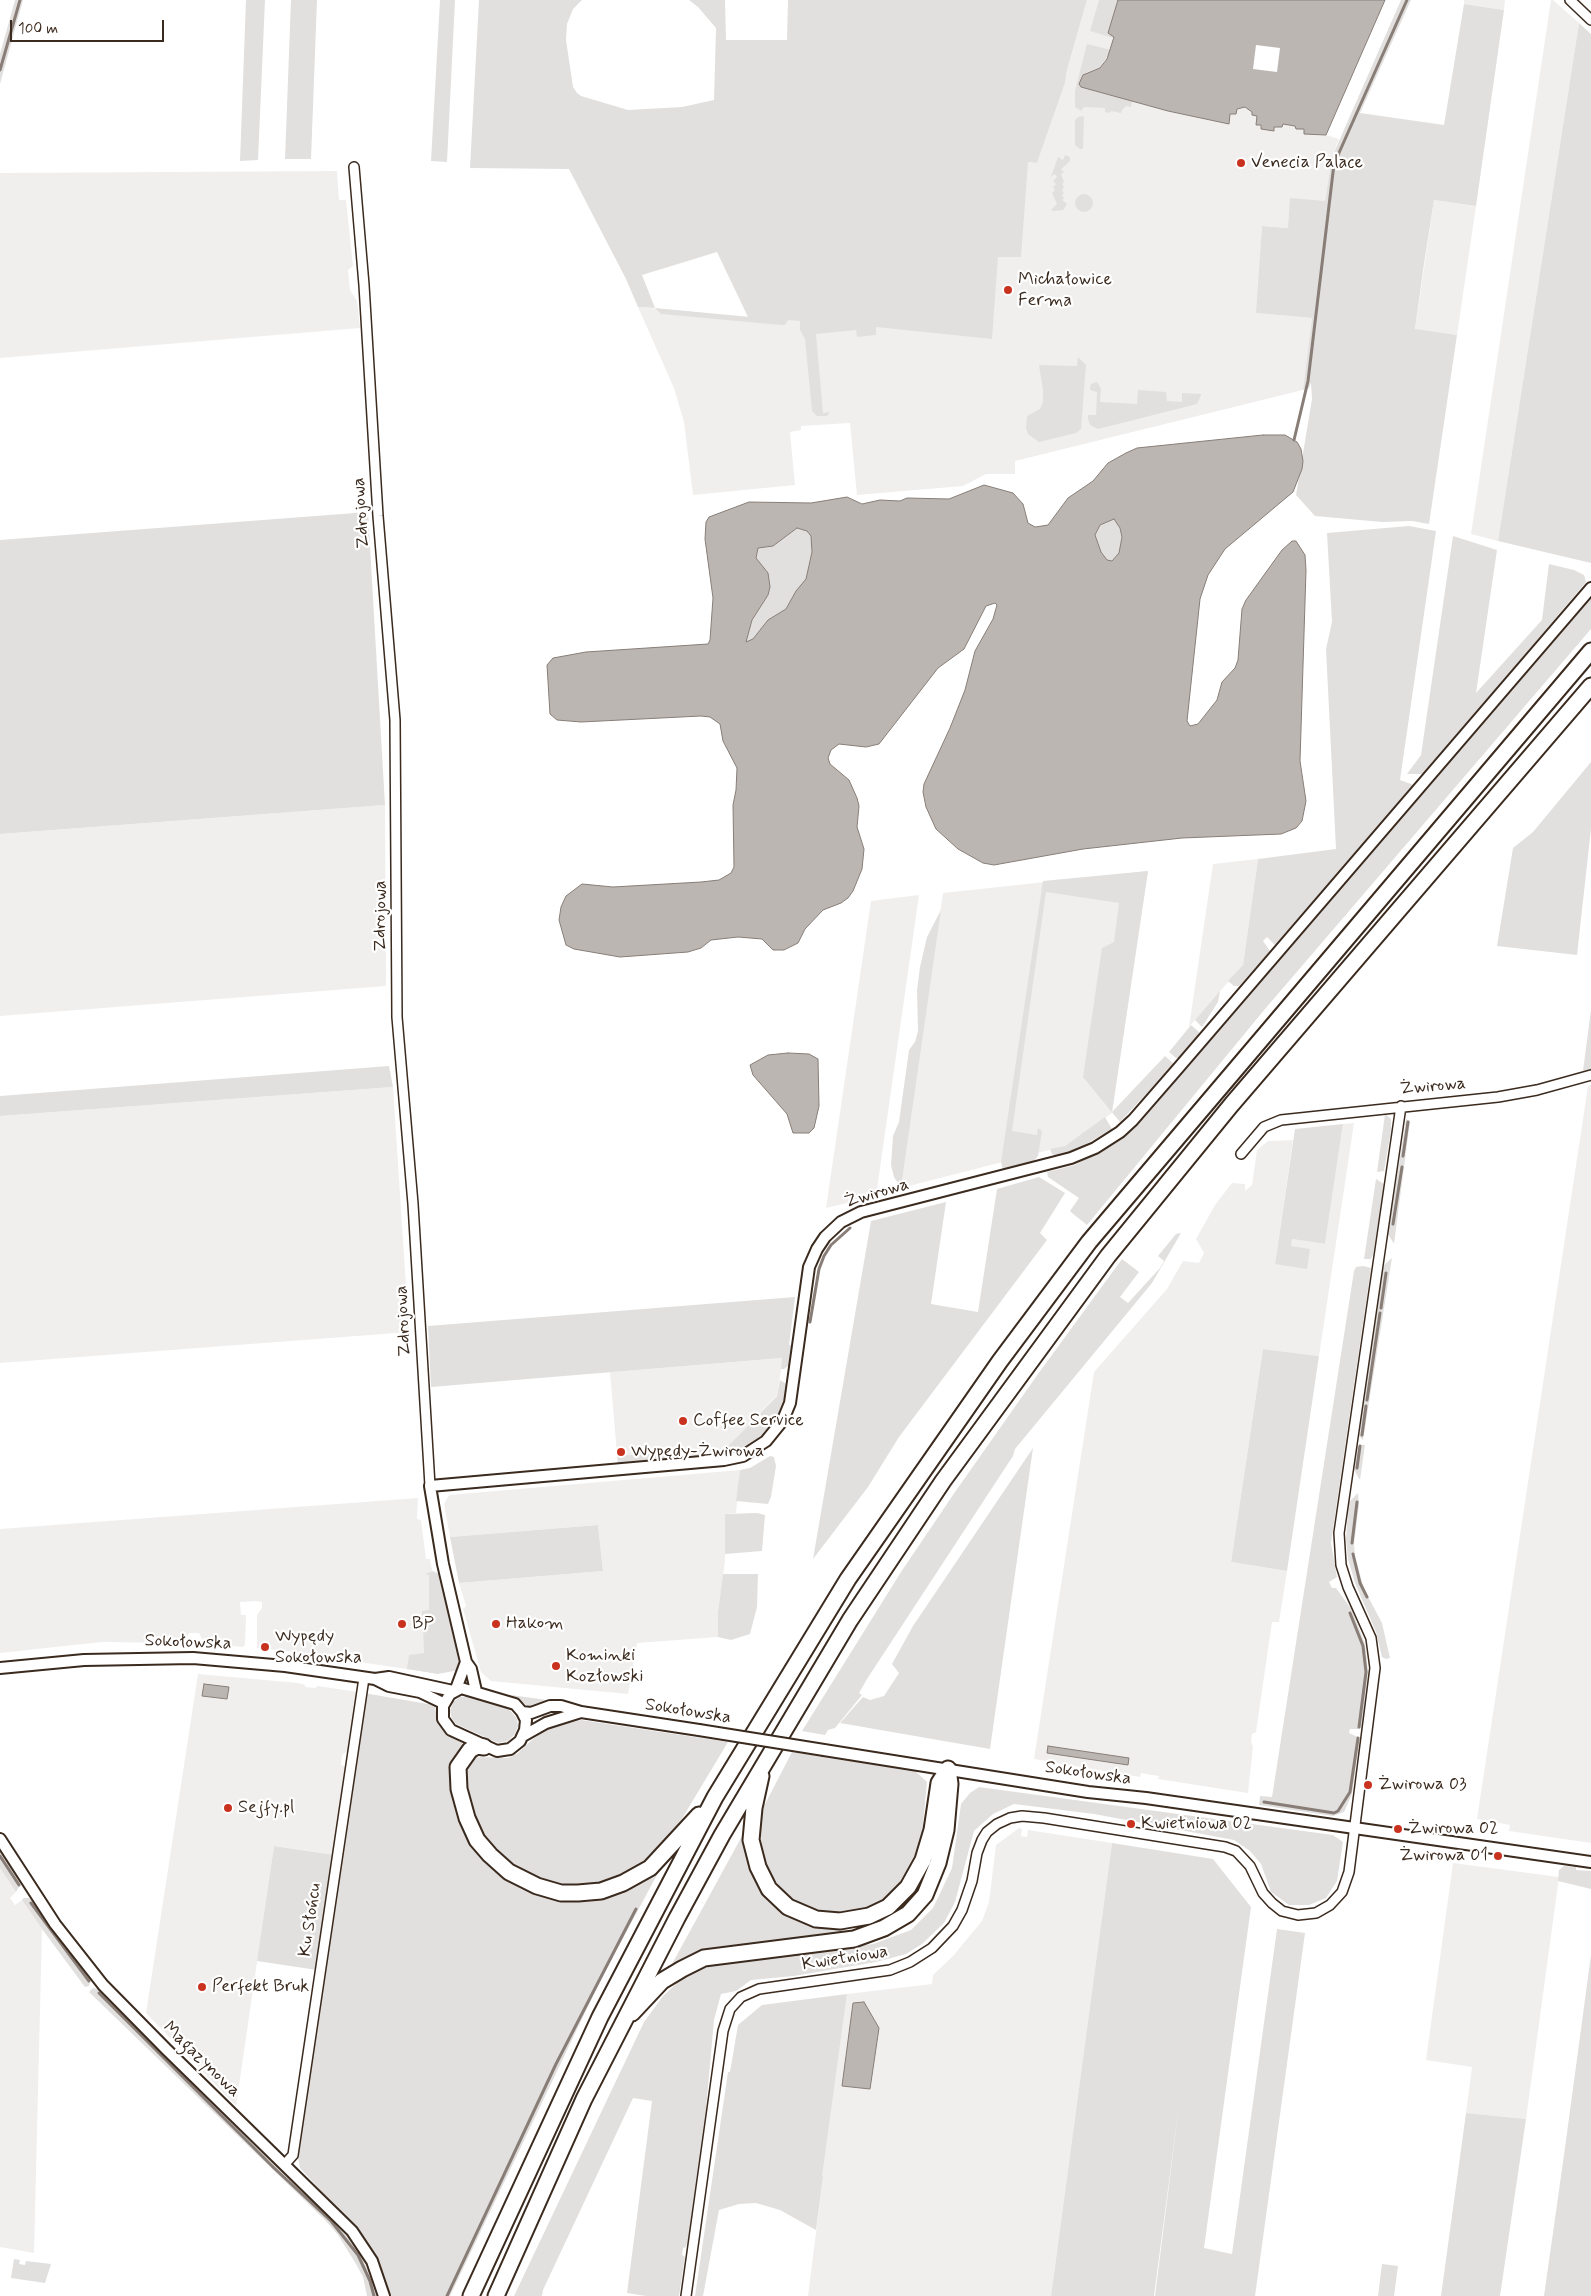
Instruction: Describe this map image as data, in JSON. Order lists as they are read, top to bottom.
{
  "streets": {
    "street": [
      "Zdrojowa",
      "Żwirowa",
      "Sokołowska",
      "Ku Słońcu",
      "Kwietniowa",
      "Magazynowa"
    ]
  },
  "crossings": [
    ["Zdrojowa", "Żwirowa"],
    ["Zdrojowa", "Sokołowska"],
    ["Żwirowa", "Kwietniowa"],
    ["Sokołowska", "Ku Słońcu"],
    ["Sokołowska", "Kwietniowa"],
    ["Ku Słońcu", "Magazynowa"]
  ],
  "places": [
    "Venecia Palace",
    "Michałowice Ferma",
    "Coffee Service",
    "Wypędy-Żwirowa",
    "BP",
    "Hakom",
    "Wypędy Sokołowska",
    "Kominki Kozłowski",
    "Żwirowa 03",
    "Sejfy.pl",
    "Kwietniowa 02",
    "Żwirowa 02",
    "Żwirowa 01",
    "Perfekt Bruk"
  ],
  "scale_bar": "100 m"
}
